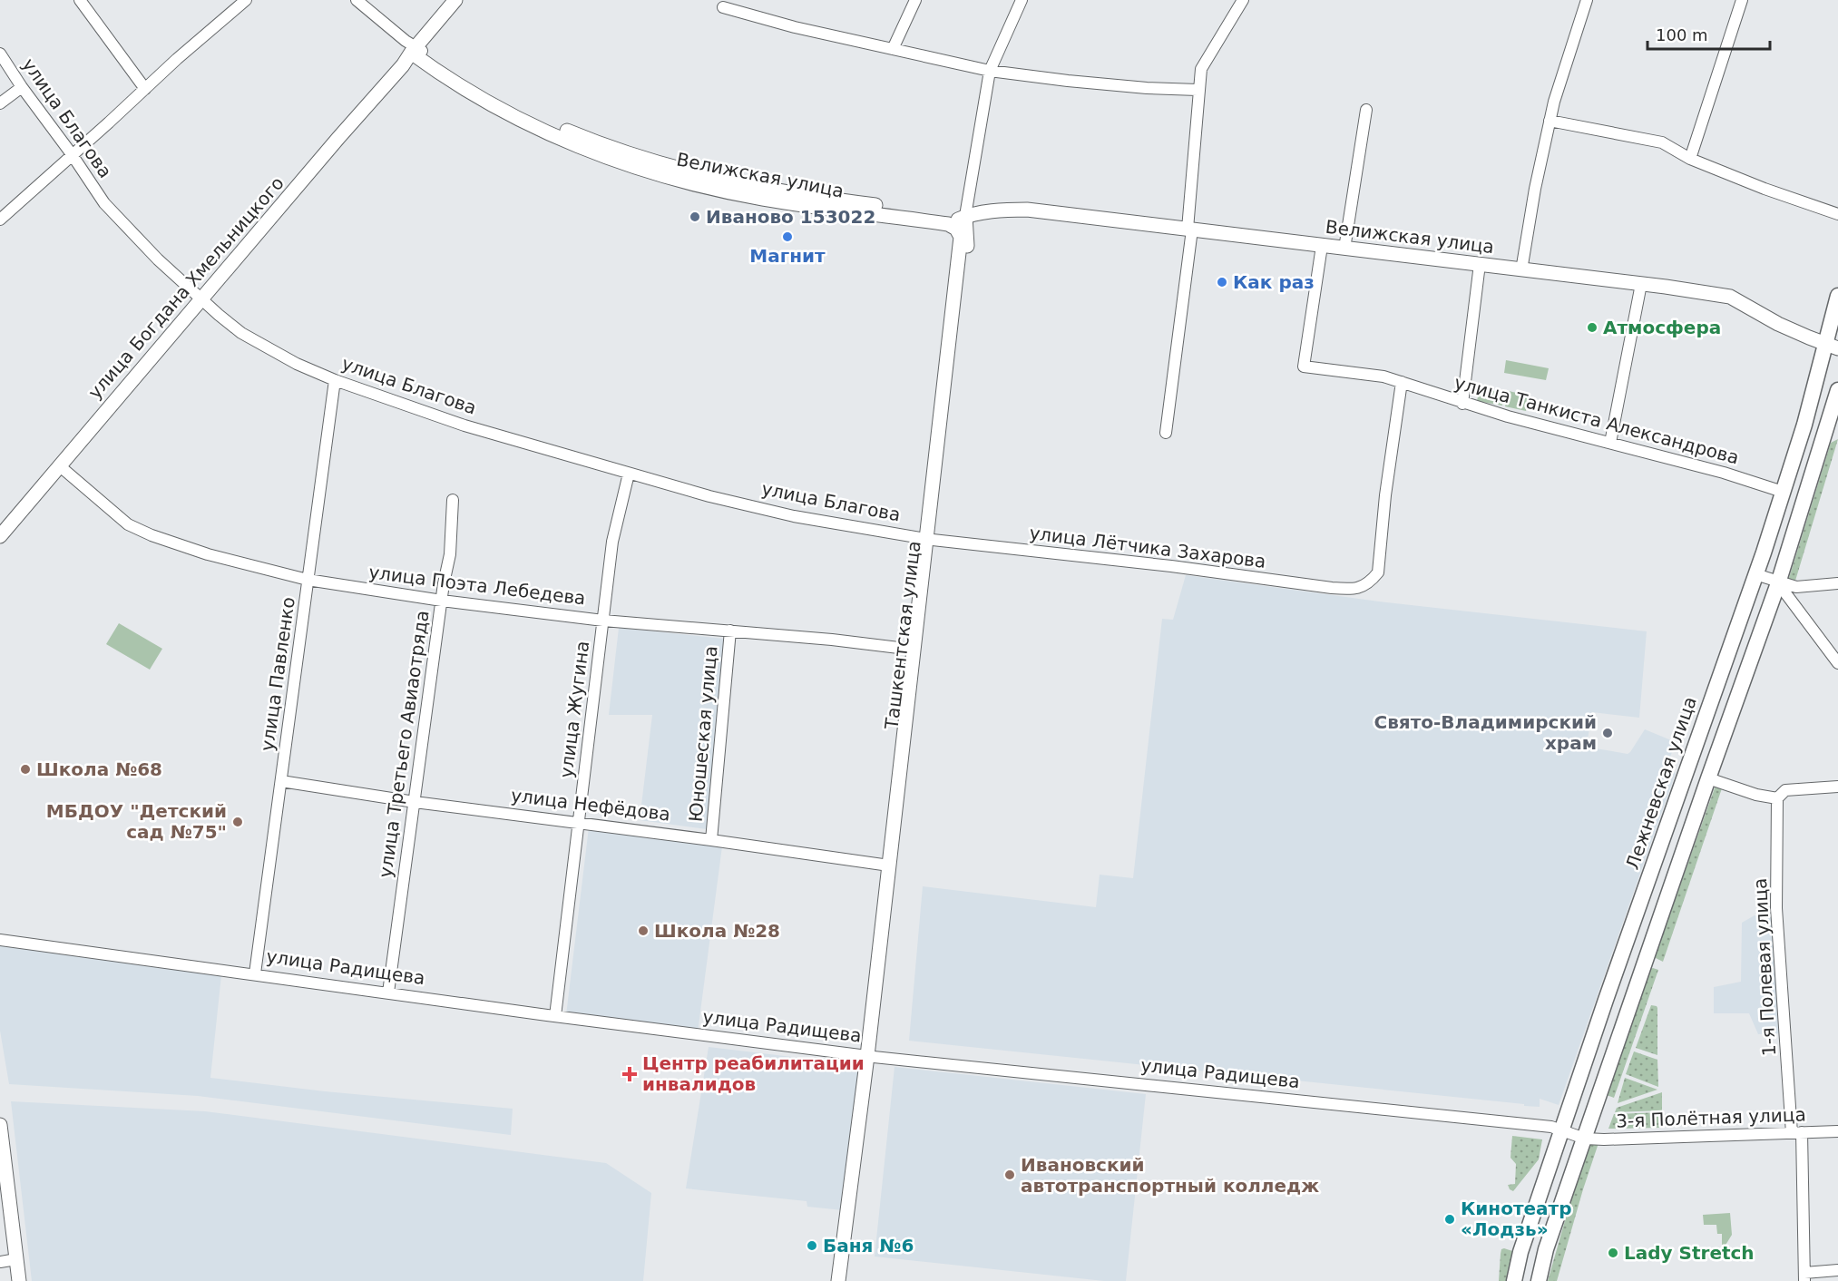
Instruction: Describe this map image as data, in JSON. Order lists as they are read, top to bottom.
{
  "streets": {
    "highway": ["Лежневская улица"],
    "main road": ["Велижская улица", "улица Богдана Хмельницкого", "Ташкентская улица"],
    "street": [
      "улица Благова",
      "улица Танкиста Александрова",
      "улица Лётчика Захарова",
      "улица Поэта Лебедева",
      "улица Павленко",
      "улица Жугина",
      "Юношеская улица",
      "улица Третьего Авиаотряда",
      "улица Нефёдова",
      "улица Радищева",
      "1-я Полевая улица",
      "3-я Полётная улица"
    ]
  },
  "crossings": [
    ["улица Благова", "улица Богдана Хмельницкого"],
    ["улица Благова", "улица Лётчика Захарова"],
    ["улица Благова", "Ташкентская улица"],
    ["улица Благова", "улица Павленко"],
    ["улица Благова", "улица Жугина"],
    ["Велижская улица", "улица Богдана Хмельницкого"],
    ["Велижская улица", "улица Танкиста Александрова"],
    ["Велижская улица", "Ташкентская улица"],
    ["Велижская улица", "Лежневская улица"],
    ["улица Богдана Хмельницкого", "улица Поэта Лебедева"],
    ["улица Танкиста Александрова", "улица Лётчика Захарова"],
    ["улица Танкиста Александрова", "Лежневская улица"],
    ["улица Лётчика Захарова", "Ташкентская улица"],
    ["улица Поэта Лебедева", "Ташкентская улица"],
    ["улица Поэта Лебедева", "улица Павленко"],
    ["улица Поэта Лебедева", "улица Жугина"],
    ["улица Поэта Лебедева", "Юношеская улица"],
    ["улица Поэта Лебедева", "улица Третьего Авиаотряда"],
    ["Ташкентская улица", "улица Нефёдова"],
    ["Ташкентская улица", "улица Радищева"],
    ["улица Павленко", "улица Нефёдова"],
    ["улица Павленко", "улица Радищева"],
    ["улица Жугина", "улица Нефёдова"],
    ["улица Жугина", "улица Радищева"],
    ["Юношеская улица", "улица Нефёдова"],
    ["улица Третьего Авиаотряда", "улица Нефёдова"],
    ["улица Третьего Авиаотряда", "улица Радищева"],
    ["Лежневская улица", "улица Радищева"],
    ["улица Радищева", "3-я Полётная улица"],
    ["1-я Полевая улица", "3-я Полётная улица"]
  ],
  "places": {
    "other": [
      "Иваново 153022",
      "Магнит",
      "Как раз",
      "Атмосфера",
      "Свято-Владимирский храм",
      "Школа №68",
      "МБДОУ \"Детский сад №75\"",
      "Школа №28",
      "Ивановский автотранспортный колледж",
      "Кинотеатр «Лодзь»",
      "Баня №6",
      "Lady Stretch"
    ],
    "health": ["Центр реабилитации инвалидов"]
  },
  "scale_bar": "100 m"
}
